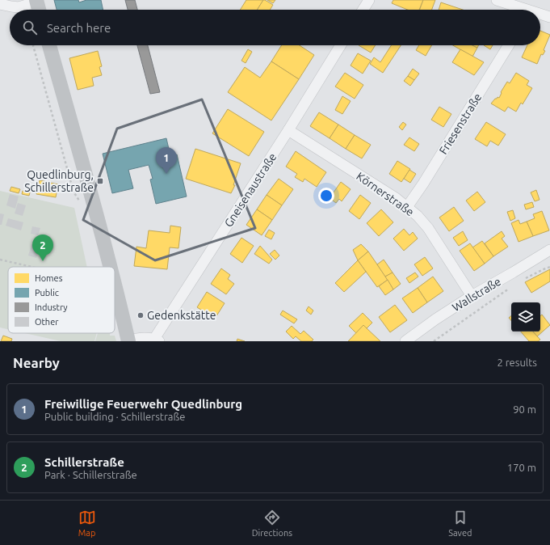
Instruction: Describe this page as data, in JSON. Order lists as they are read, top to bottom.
{
  "streets": {
    "street": [
      "Friesenstraße",
      "Gneisenaustraße",
      "Körnerstraße",
      "Wallstraße"
    ]
  },
  "crossings": [
    ["Friesenstraße", "Körnerstraße"],
    ["Gneisenaustraße", "Körnerstraße"],
    ["Körnerstraße", "Wallstraße"]
  ],
  "places": {
    "transit": ["Quedlinburg, Schillerstraße"],
    "other": ["Gedenkstätte"]
  },
  "legend": [
    "Homes",
    "Public",
    "Industry",
    "Other"
  ],
  "page": {
    "search": "Search here",
    "pins": ["1", "2"],
    "heading": ["Nearby", "2 results"],
    "list": [
      {
        "mark": "1",
        "name": "Freiwillige Feuerwehr Quedlinburg",
        "note": "Public building · Schillerstraße",
        "value": "90 m"
      },
      {
        "mark": "2",
        "name": "Schillerstraße",
        "note": "Park · Schillerstraße",
        "value": "170 m"
      }
    ],
    "nav": ["Map", "Directions", "Saved"]
  }
}
